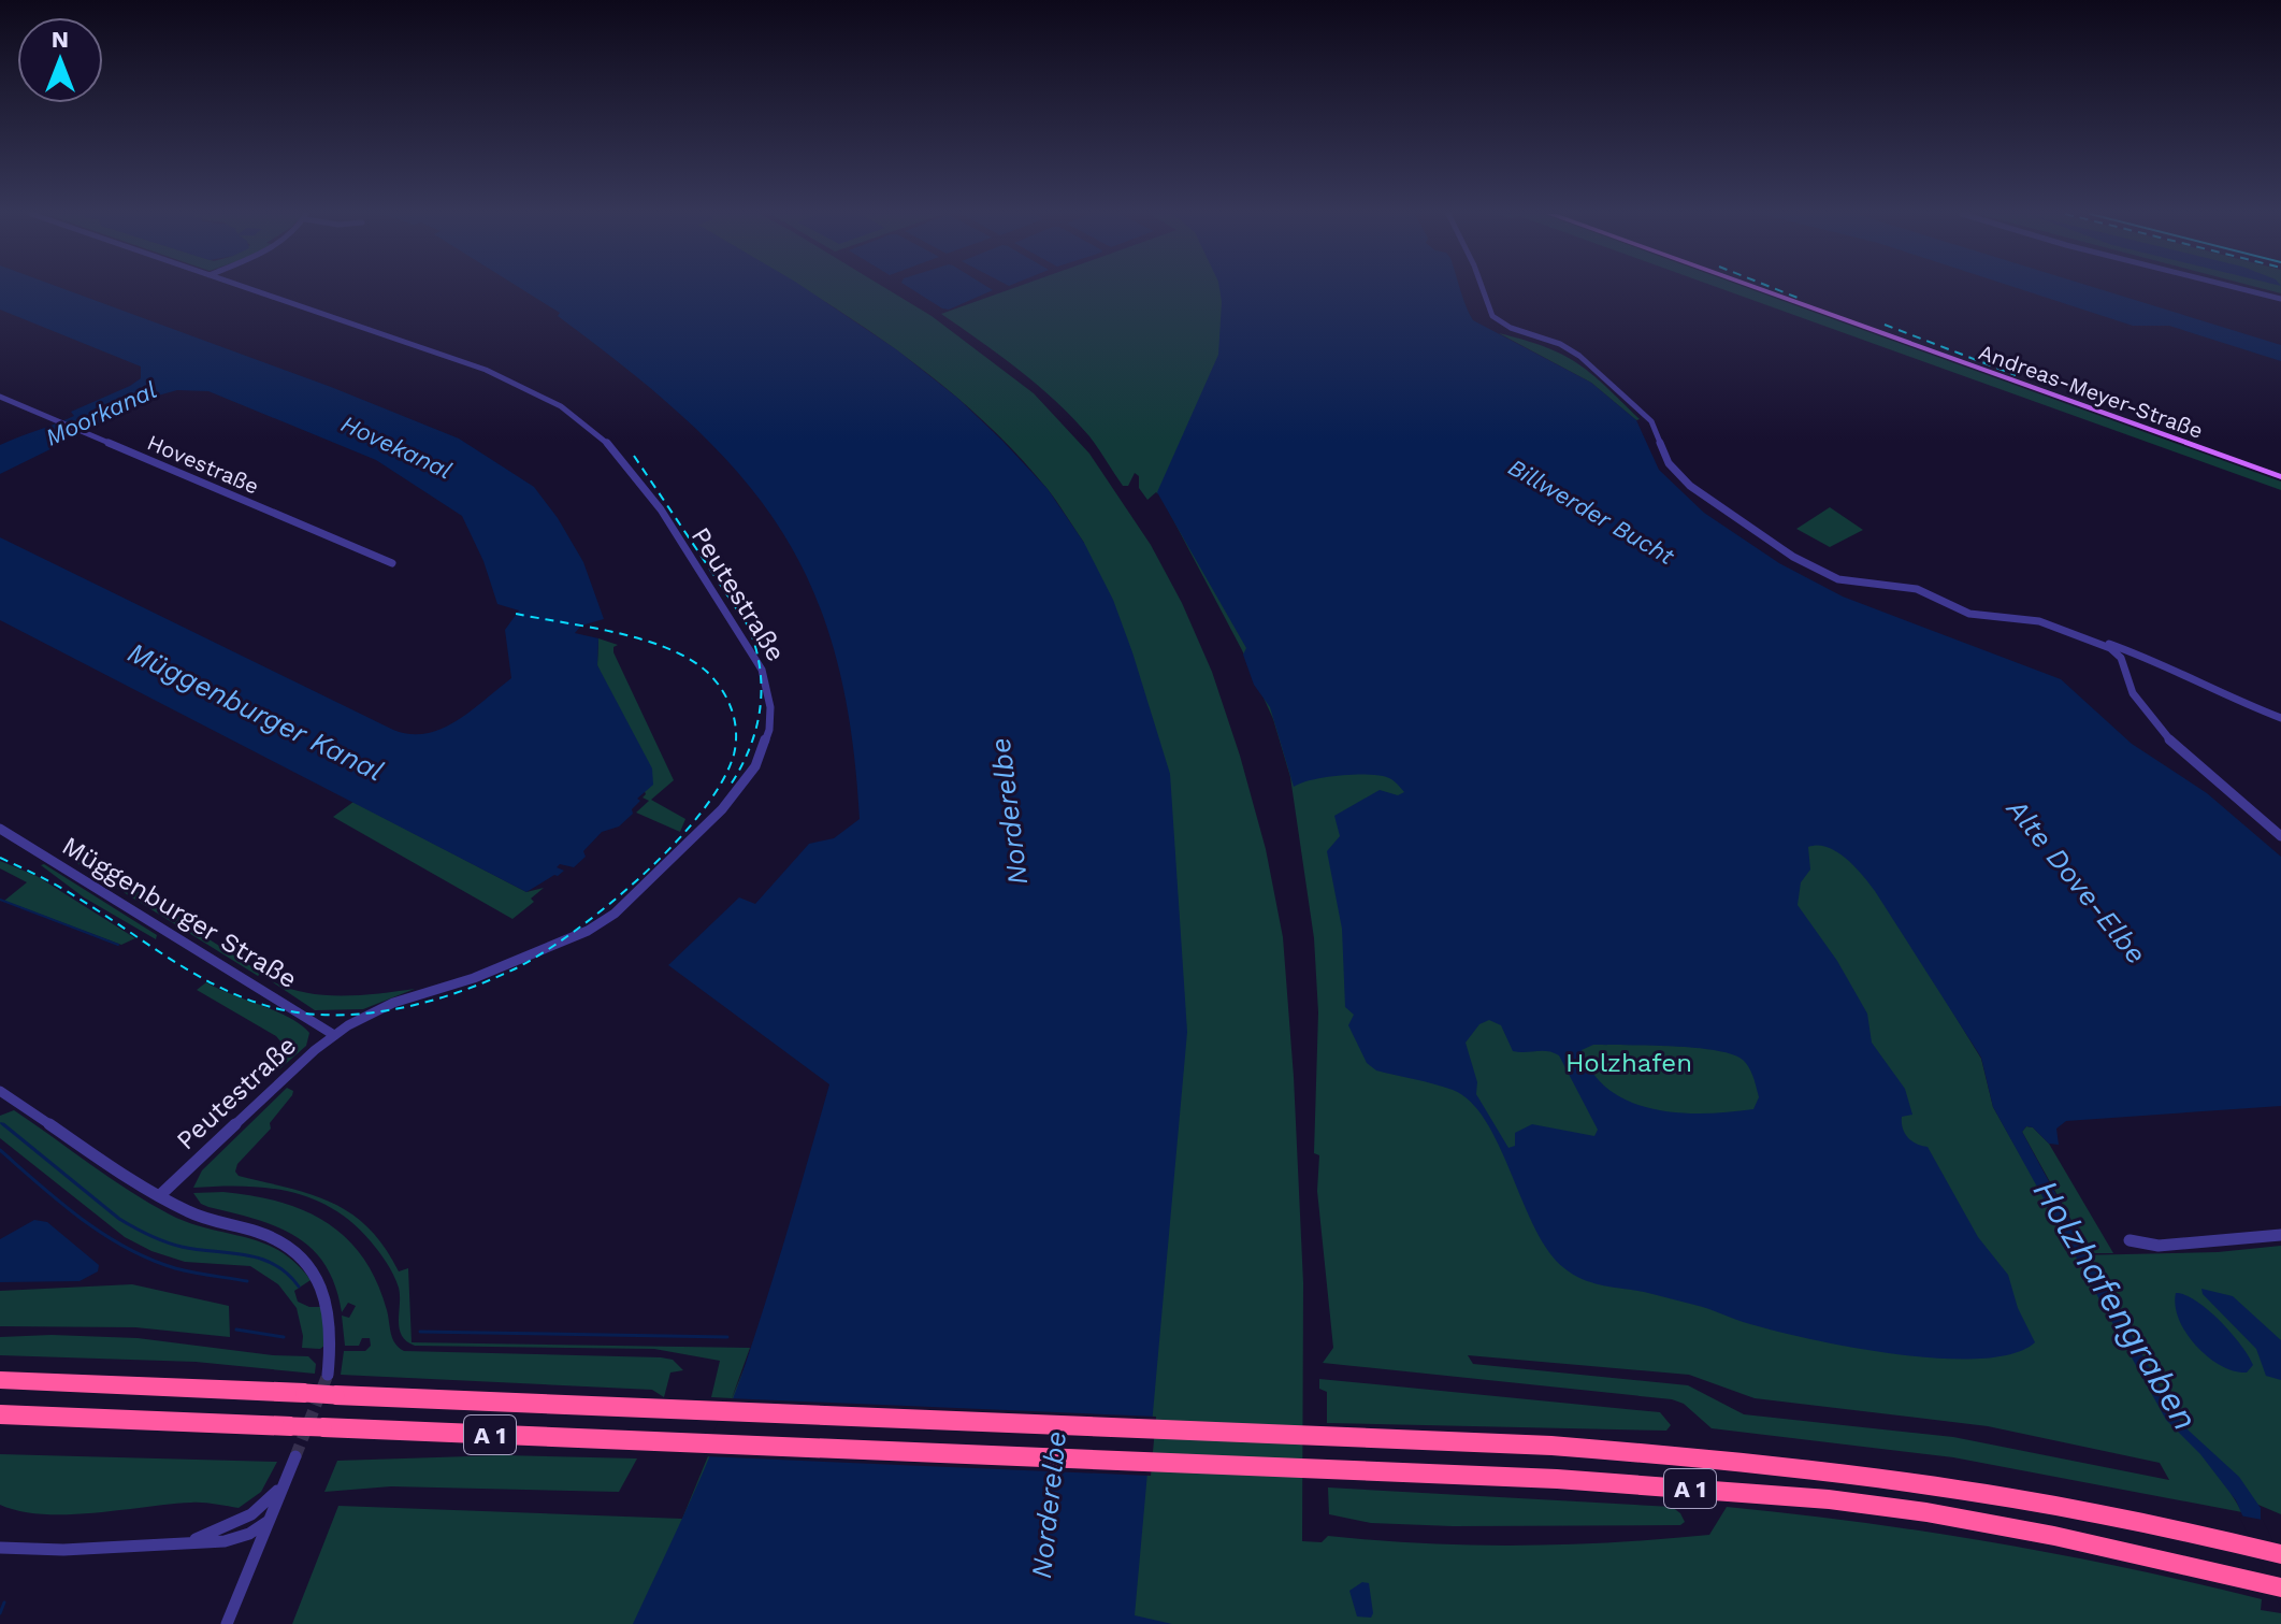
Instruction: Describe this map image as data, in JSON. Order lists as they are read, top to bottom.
{
  "streets": {
    "highway": ["A 1"],
    "main road": ["Andreas-Meyer-Straße"],
    "street": ["Hovestraße", "Peutestraße", "Müggenburger Straße"]
  },
  "crossings": [
    ["Peutestraße", "Müggenburger Straße"]
  ],
  "water": [
    "Moorkanal",
    "Hovekanal",
    "Billwerder Bucht",
    "Müggenburger Kanal",
    "Norderelbe",
    "Alte Dove-Elbe",
    "Holzhafengraben"
  ],
  "parks": ["Holzhafen"],
  "north": "top"
}
